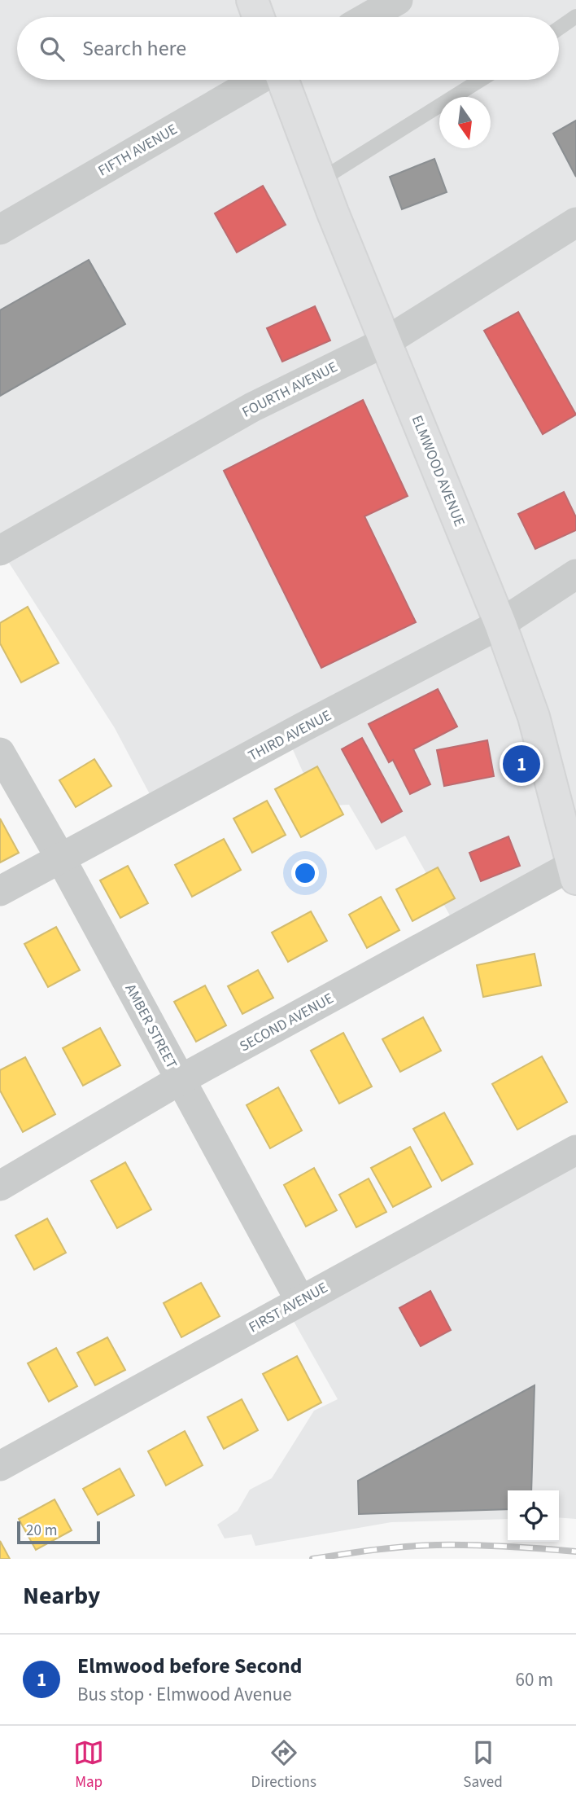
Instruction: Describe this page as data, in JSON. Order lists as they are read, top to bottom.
{
  "streets": {
    "main road": ["ELMWOOD AVENUE"],
    "street": [
      "FIFTH AVENUE",
      "FOURTH AVENUE",
      "THIRD AVENUE",
      "SECOND AVENUE",
      "AMBER STREET",
      "FIRST AVENUE"
    ]
  },
  "crossings": [
    ["FOURTH AVENUE", "ELMWOOD AVENUE"],
    ["ELMWOOD AVENUE", "THIRD AVENUE"],
    ["ELMWOOD AVENUE", "SECOND AVENUE"],
    ["THIRD AVENUE", "AMBER STREET"],
    ["SECOND AVENUE", "AMBER STREET"],
    ["AMBER STREET", "FIRST AVENUE"]
  ],
  "scale_bar": "20 m",
  "north": "bottom",
  "page": {
    "search": "Search here",
    "pins": "1",
    "scale": "20 m",
    "heading": "Nearby",
    "list": [
      {
        "mark": "1",
        "name": "Elmwood before Second",
        "note": "Bus stop · Elmwood Avenue",
        "value": "60 m"
      }
    ],
    "nav": ["Map", "Directions", "Saved"]
  }
}
